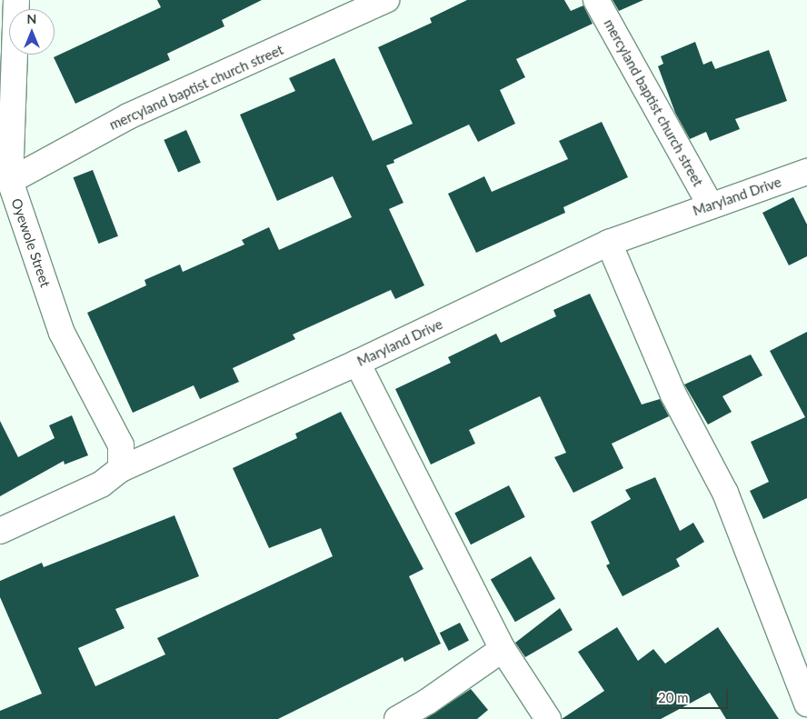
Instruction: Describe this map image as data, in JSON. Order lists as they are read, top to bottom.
{
  "streets": {
    "street": ["mercyland baptist church street", "Maryland Drive", "Oyewole Street"]
  },
  "crossings": [
    ["mercyland baptist church street", "Maryland Drive"],
    ["mercyland baptist church street", "Oyewole Street"],
    ["Maryland Drive", "Oyewole Street"]
  ],
  "scale_bar": "20 m",
  "north": "top"
}
